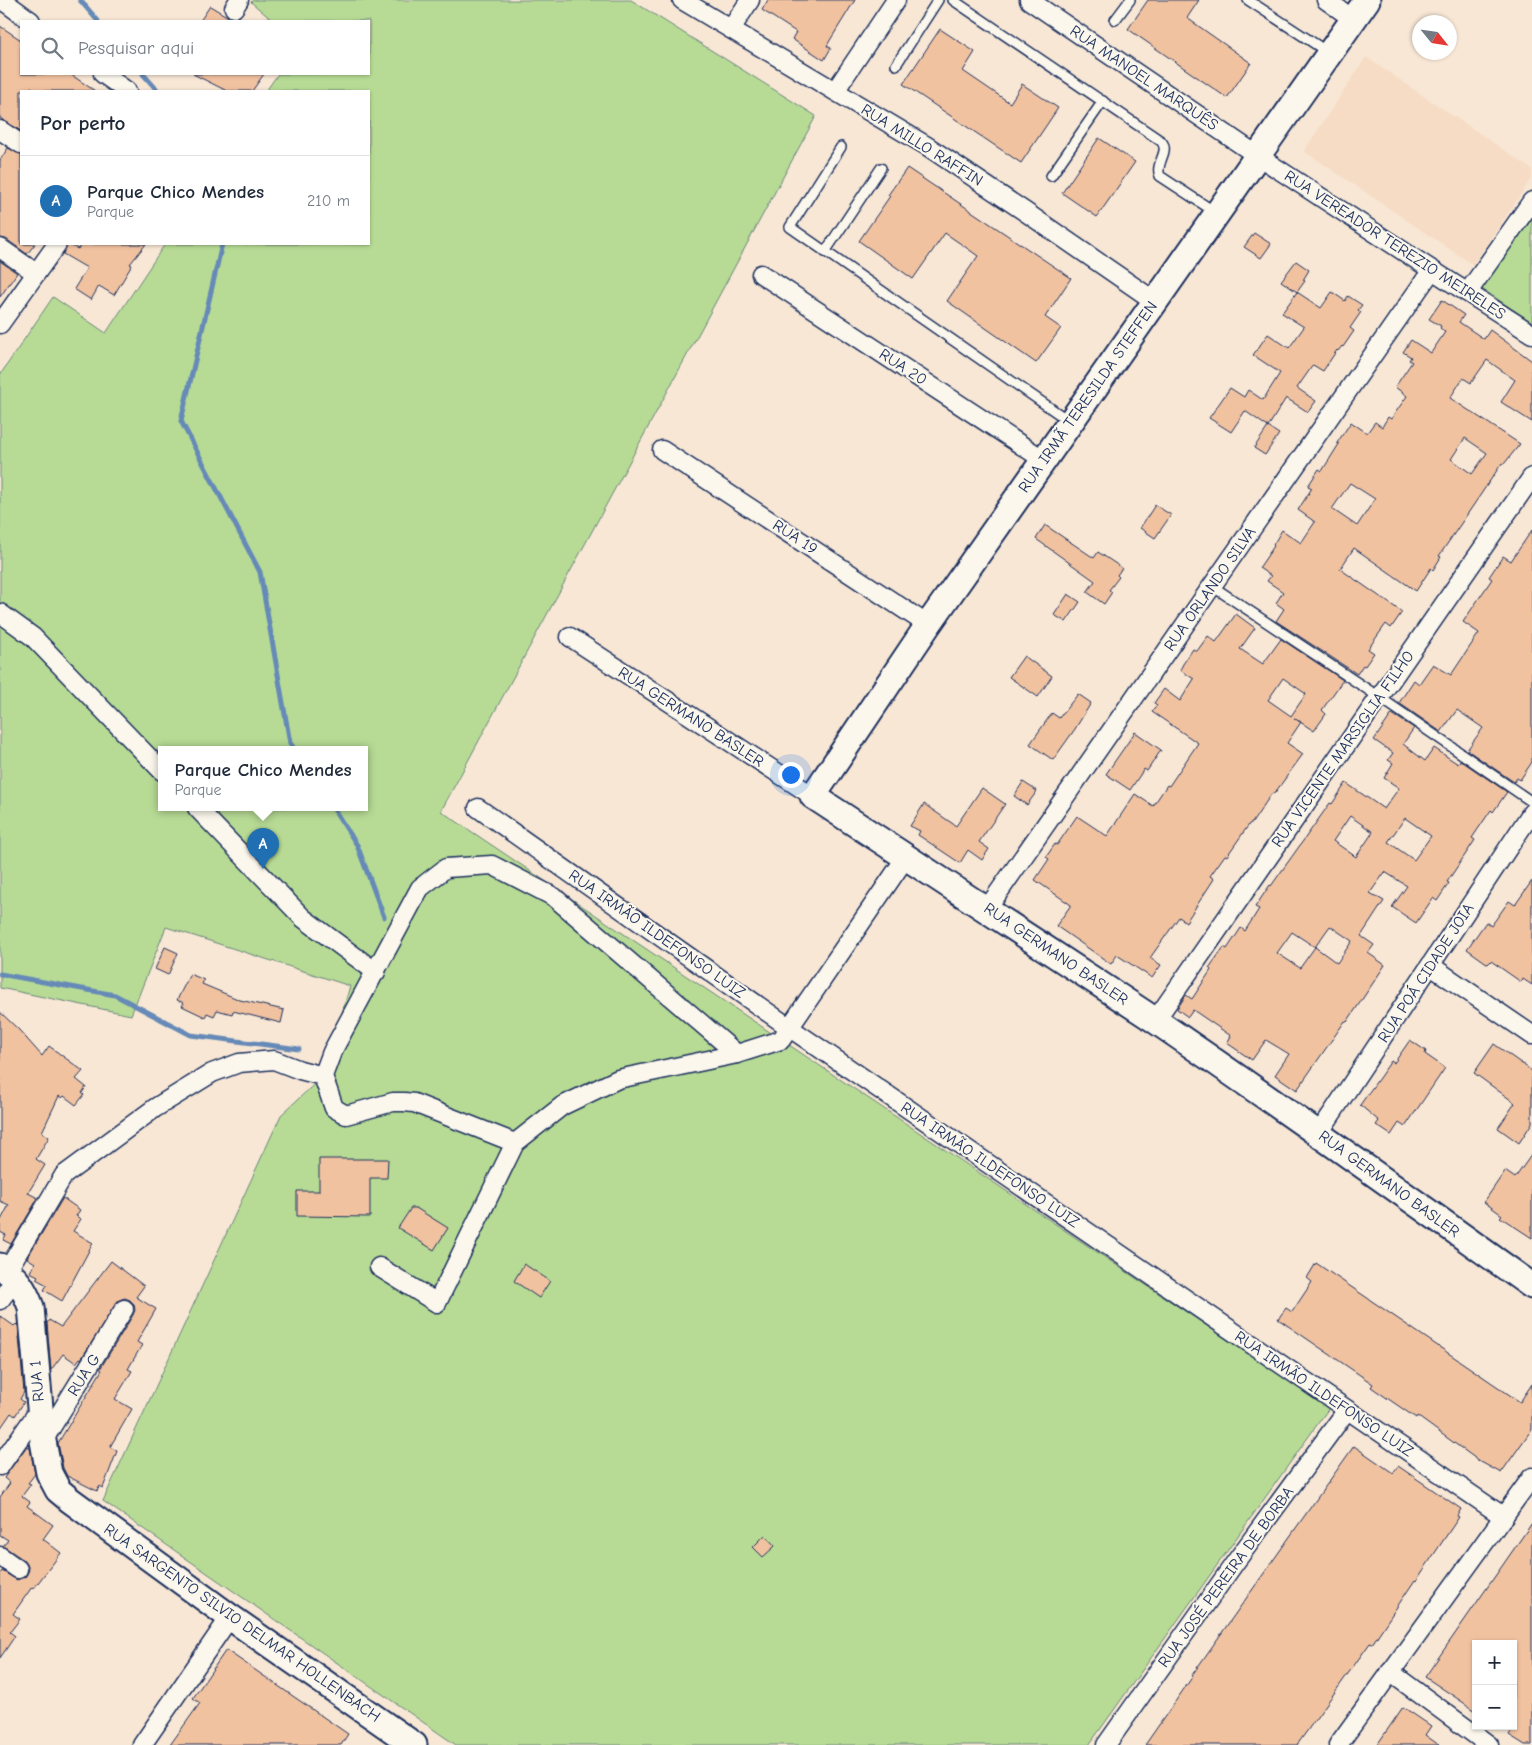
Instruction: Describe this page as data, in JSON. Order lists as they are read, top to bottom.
{
  "streets": {
    "street": [
      "RUA MANOEL MARQUÊS",
      "RUA MILLO RAFFIN",
      "RUA VEREADOR TEREZIO MEIRELES",
      "RUA 20",
      "RUA IRMÃ TERESILDA STEFFEN",
      "RUA 19",
      "RUA ORLANDO SILVA",
      "RUA GERMANO BASLER",
      "RUA VICENTE MARSIGLIA FILHO",
      "RUA IRMÃO ILDEFONSO LUIZ",
      "RUA POÁ CIDADE JOIA",
      "RUA G",
      "RUA 1",
      "RUA JOSÉ PEREIRA DE BORBA",
      "RUA SARGENTO SILVIO DELMAR HOLLENBACH"
    ]
  },
  "crossings": [
    ["RUA MANOEL MARQUÊS", "RUA VEREADOR TEREZIO MEIRELES"],
    ["RUA MANOEL MARQUÊS", "RUA IRMÃ TERESILDA STEFFEN"],
    ["RUA MILLO RAFFIN", "RUA IRMÃ TERESILDA STEFFEN"],
    ["RUA VEREADOR TEREZIO MEIRELES", "RUA IRMÃ TERESILDA STEFFEN"],
    ["RUA VEREADOR TEREZIO MEIRELES", "RUA ORLANDO SILVA"],
    ["RUA 20", "RUA IRMÃ TERESILDA STEFFEN"],
    ["RUA IRMÃ TERESILDA STEFFEN", "RUA 19"],
    ["RUA IRMÃ TERESILDA STEFFEN", "RUA GERMANO BASLER"],
    ["RUA ORLANDO SILVA", "RUA GERMANO BASLER"],
    ["RUA GERMANO BASLER", "RUA VICENTE MARSIGLIA FILHO"],
    ["RUA GERMANO BASLER", "RUA POÁ CIDADE JOIA"],
    ["RUA IRMÃO ILDEFONSO LUIZ", "RUA JOSÉ PEREIRA DE BORBA"],
    ["RUA G", "RUA 1"],
    ["RUA 1", "RUA SARGENTO SILVIO DELMAR HOLLENBACH"]
  ],
  "north": "bottom right",
  "page": {
    "search": "Pesquisar aqui",
    "heading": "Por perto",
    "list": [
      {
        "mark": "A",
        "name": "Parque Chico Mendes",
        "note": "Parque",
        "value": "210 m"
      }
    ],
    "popup": ["Parque Chico Mendes", "Parque"],
    "pins": "A",
    "map_buttons": ["+", "−"]
  }
}
